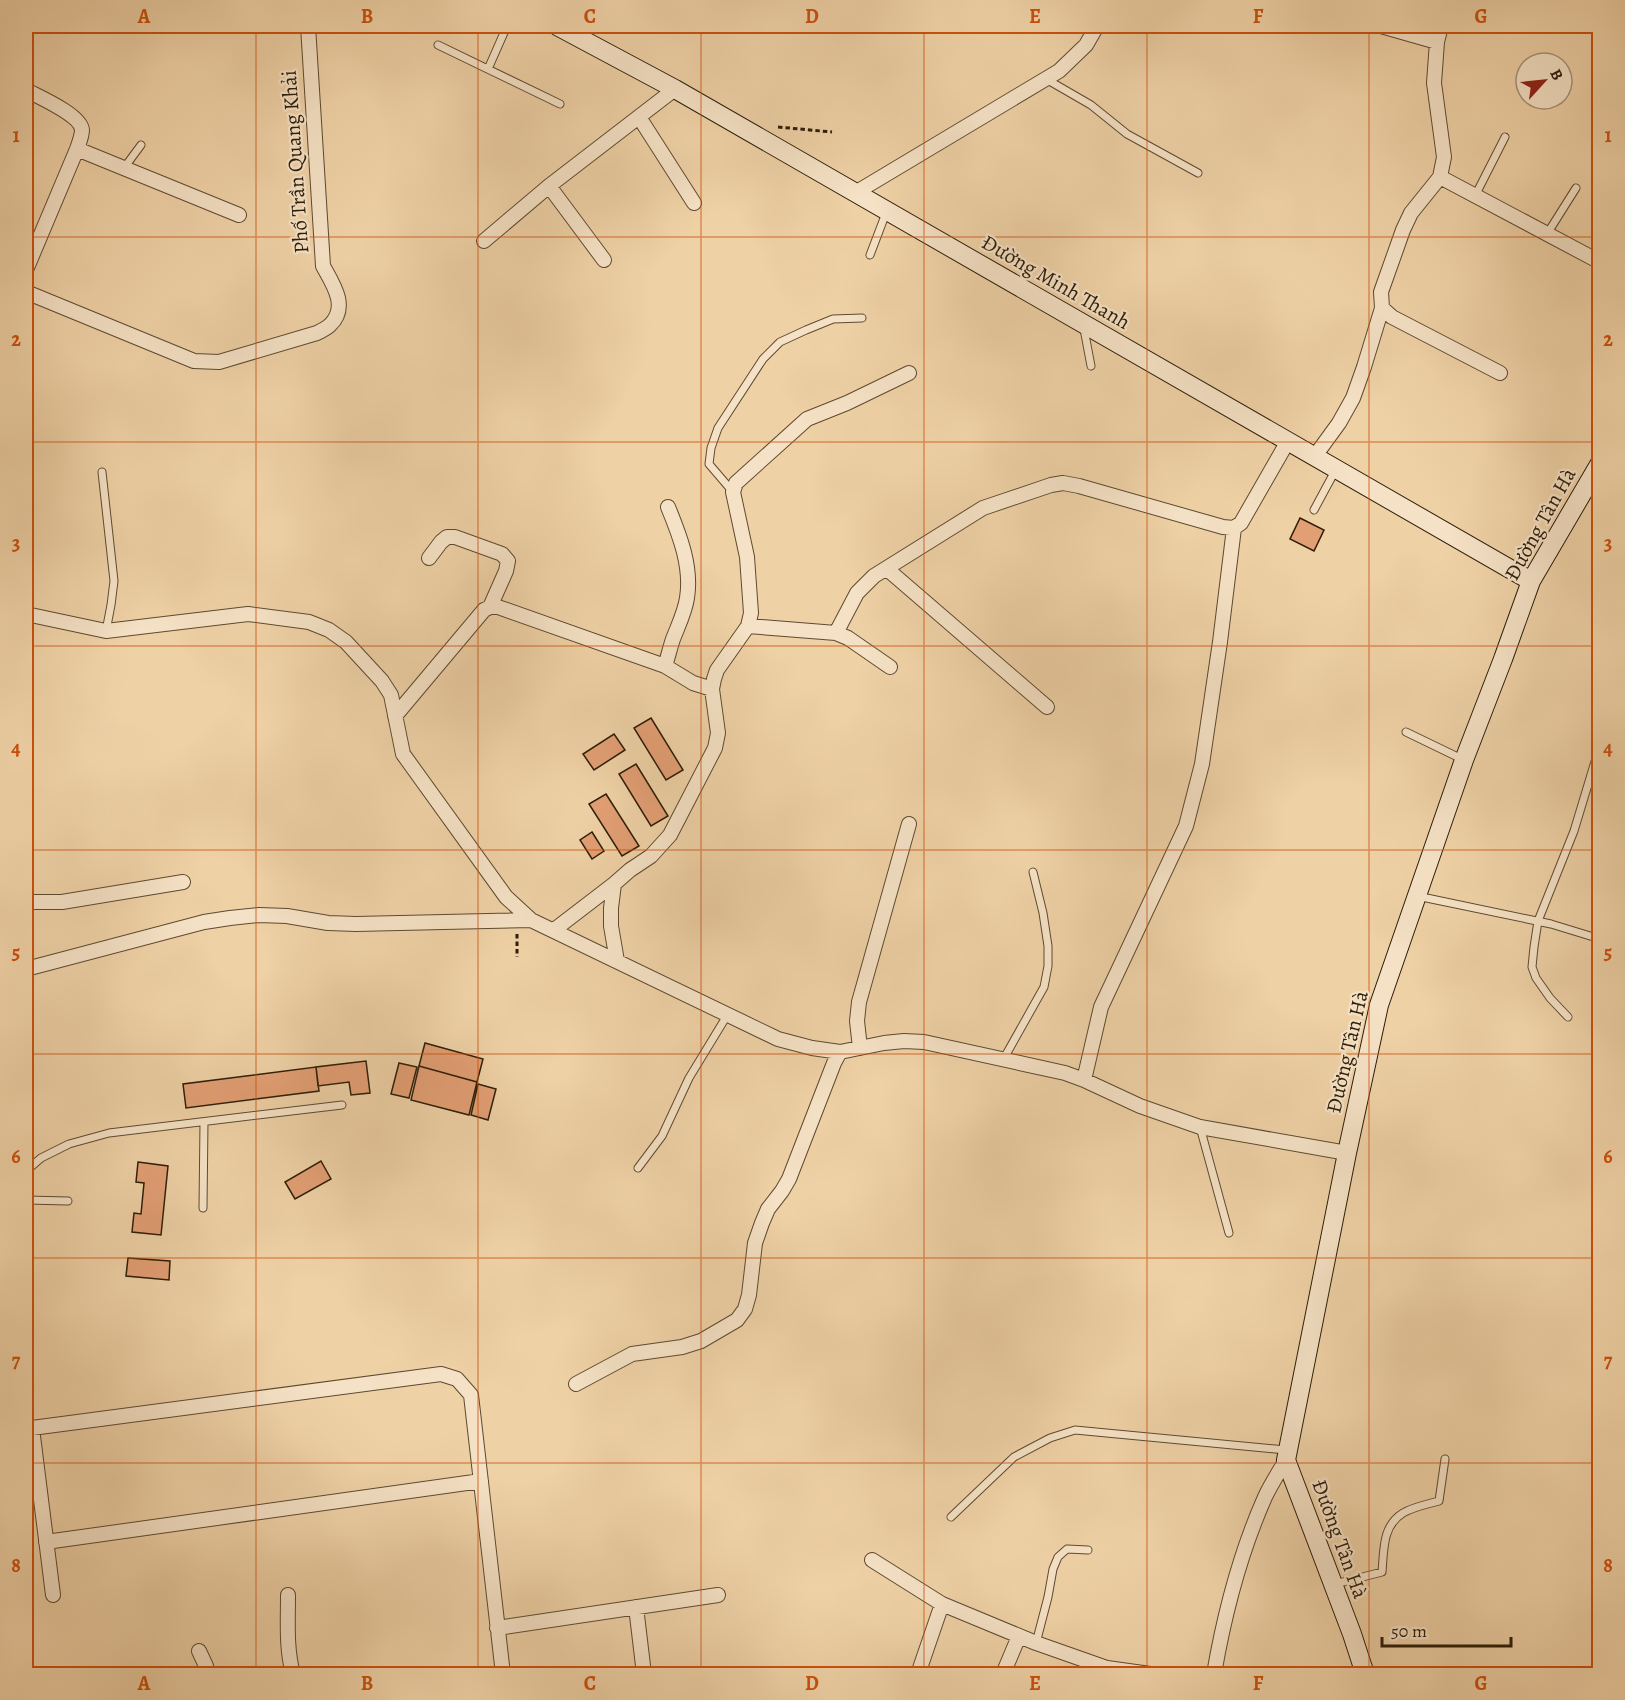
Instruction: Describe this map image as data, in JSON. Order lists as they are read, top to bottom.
{
  "streets": {
    "main road": ["Đường Minh Thanh", "Đường Tân Hà"],
    "street": ["Phố Trần Quang Khải"]
  },
  "crossings": [
    ["Đường Minh Thanh", "Đường Tân Hà"]
  ],
  "scale_bar": "50 m",
  "north": "top right",
  "grid": {
    "columns": [
      "A",
      "B",
      "C",
      "D",
      "E",
      "F",
      "G"
    ],
    "rows": [
      "1",
      "2",
      "3",
      "4",
      "5",
      "6",
      "7",
      "8"
    ]
  }
}
